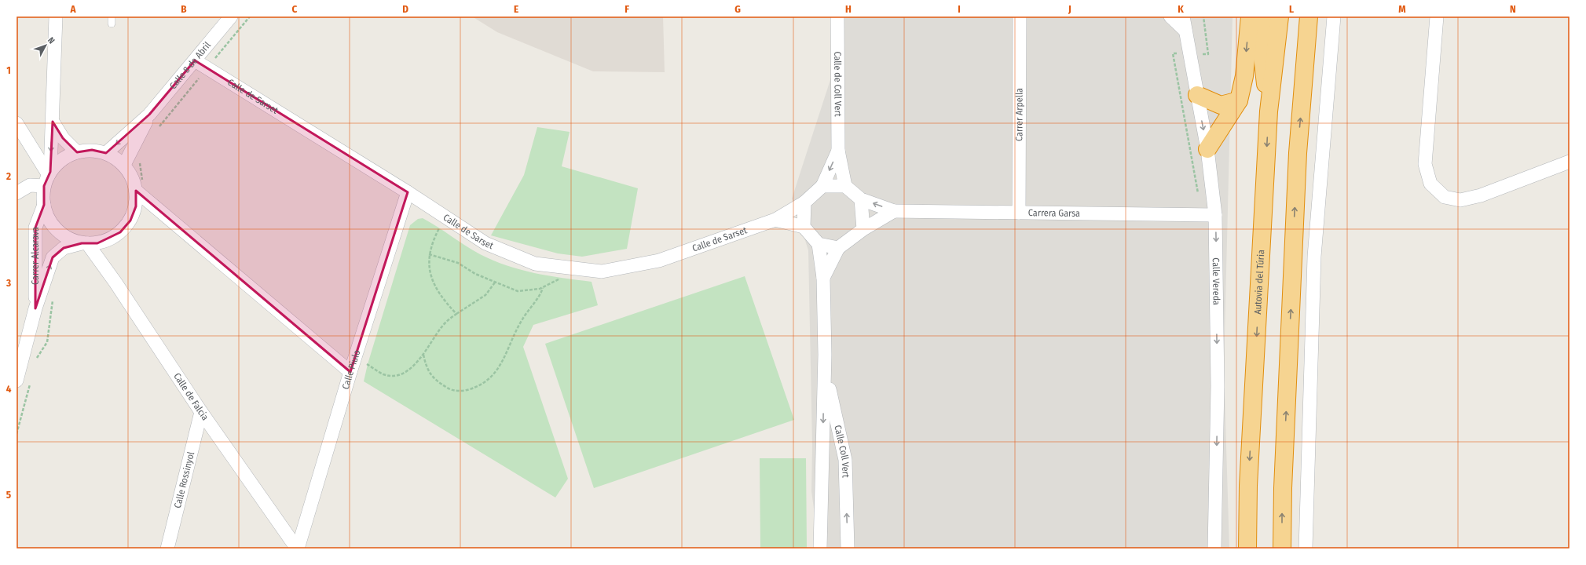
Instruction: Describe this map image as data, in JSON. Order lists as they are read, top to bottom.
{
  "streets": {
    "highway": ["Autovia del Túria"],
    "street": [
      "Calle 8 de Abril",
      "Calle de Coll Vert",
      "Calle de Sarset",
      "Carrer Arpella",
      "Carrera Garsa",
      "Carrer Alcarava",
      "Calle Vereda",
      "Calle Piulo",
      "Calle de Falcia",
      "Calle Coll Vert",
      "Calle Rossinyol"
    ]
  },
  "crossings": [
    ["Calle 8 de Abril", "Calle de Sarset"],
    ["Calle 8 de Abril", "Carrer Alcarava"],
    ["Calle 8 de Abril", "Calle de Falcia"],
    ["Calle de Coll Vert", "Calle de Sarset"],
    ["Calle de Coll Vert", "Carrera Garsa"],
    ["Calle de Coll Vert", "Calle Coll Vert"],
    ["Calle de Sarset", "Carrera Garsa"],
    ["Calle de Sarset", "Calle Piulo"],
    ["Calle de Sarset", "Calle Coll Vert"],
    ["Carrer Arpella", "Carrera Garsa"],
    ["Carrera Garsa", "Calle Vereda"],
    ["Carrera Garsa", "Calle Coll Vert"],
    ["Carrer Alcarava", "Calle de Falcia"],
    ["Calle Piulo", "Calle de Falcia"],
    ["Calle de Falcia", "Calle Rossinyol"]
  ],
  "north": "top right",
  "grid": {
    "columns": [
      "A",
      "B",
      "C",
      "D",
      "E",
      "F",
      "G",
      "H",
      "I",
      "J",
      "K",
      "L",
      "M",
      "N"
    ],
    "rows": [
      "1",
      "2",
      "3",
      "4",
      "5"
    ]
  }
}
